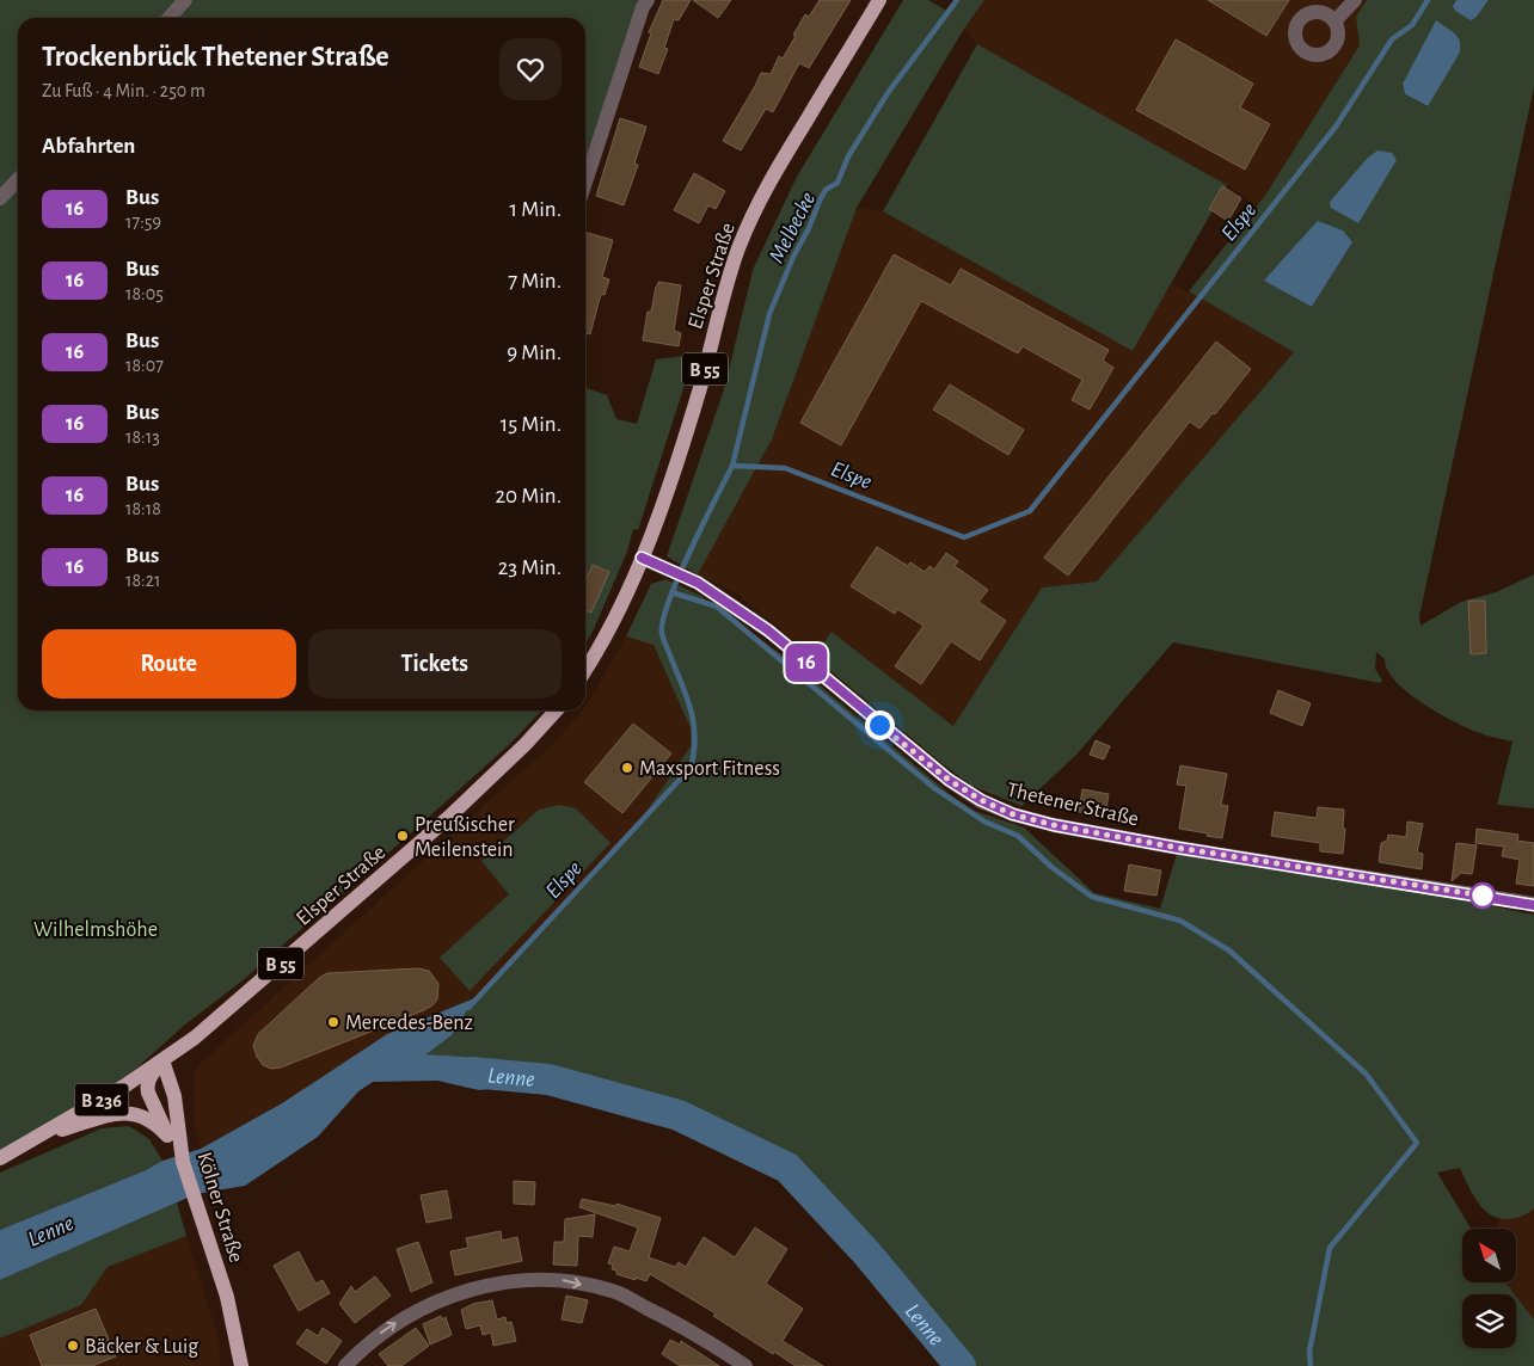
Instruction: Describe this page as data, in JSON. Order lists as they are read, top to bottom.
{
  "streets": {
    "main road": [
      "Elsper Straße",
      "B 55",
      "B 236",
      "Kölner Straße"
    ],
    "street": ["Thetener Straße"]
  },
  "crossings": [
    ["Elsper Straße", "B 55"],
    ["Elsper Straße", "Thetener Straße"],
    ["Elsper Straße", "B 236"],
    ["Elsper Straße", "Kölner Straße"],
    ["B 55", "B 236"],
    ["B 55", "Kölner Straße"],
    ["B 236", "Kölner Straße"]
  ],
  "water": ["Elspe", "Melbecke", "Lenne"],
  "parks": ["Wilhelmshöhe"],
  "places": [
    "Maxsport Fitness",
    "Preußischer Meilenstein",
    "Mercedes-Benz",
    "Bäcker & Luig"
  ],
  "lines": ["bus line 16"],
  "north": "top left",
  "page": {
    "on_map": "16",
    "heading": [
      ["Trockenbrück Thetener Straße", "Zu Fuß · 4 Min. · 250 m"],
      "Abfahrten"
    ],
    "list": [
      {
        "mark": "16",
        "name": "Bus",
        "note": "17:59",
        "value": "1 Min."
      },
      {
        "mark": "16",
        "name": "Bus",
        "note": "18:05",
        "value": "7 Min."
      },
      {
        "mark": "16",
        "name": "Bus",
        "note": "18:07",
        "value": "9 Min."
      },
      {
        "mark": "16",
        "name": "Bus",
        "note": "18:13",
        "value": "15 Min."
      },
      {
        "mark": "16",
        "name": "Bus",
        "note": "18:18",
        "value": "20 Min."
      },
      {
        "mark": "16",
        "name": "Bus",
        "note": "18:21",
        "value": "23 Min."
      }
    ],
    "buttons": ["Route", "Tickets"]
  }
}
